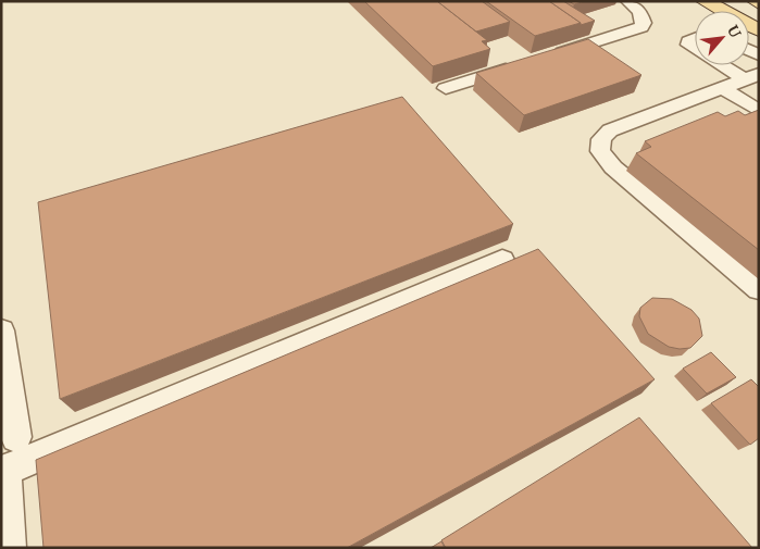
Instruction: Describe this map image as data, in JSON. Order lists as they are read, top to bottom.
{
  "north": "top right"
}
